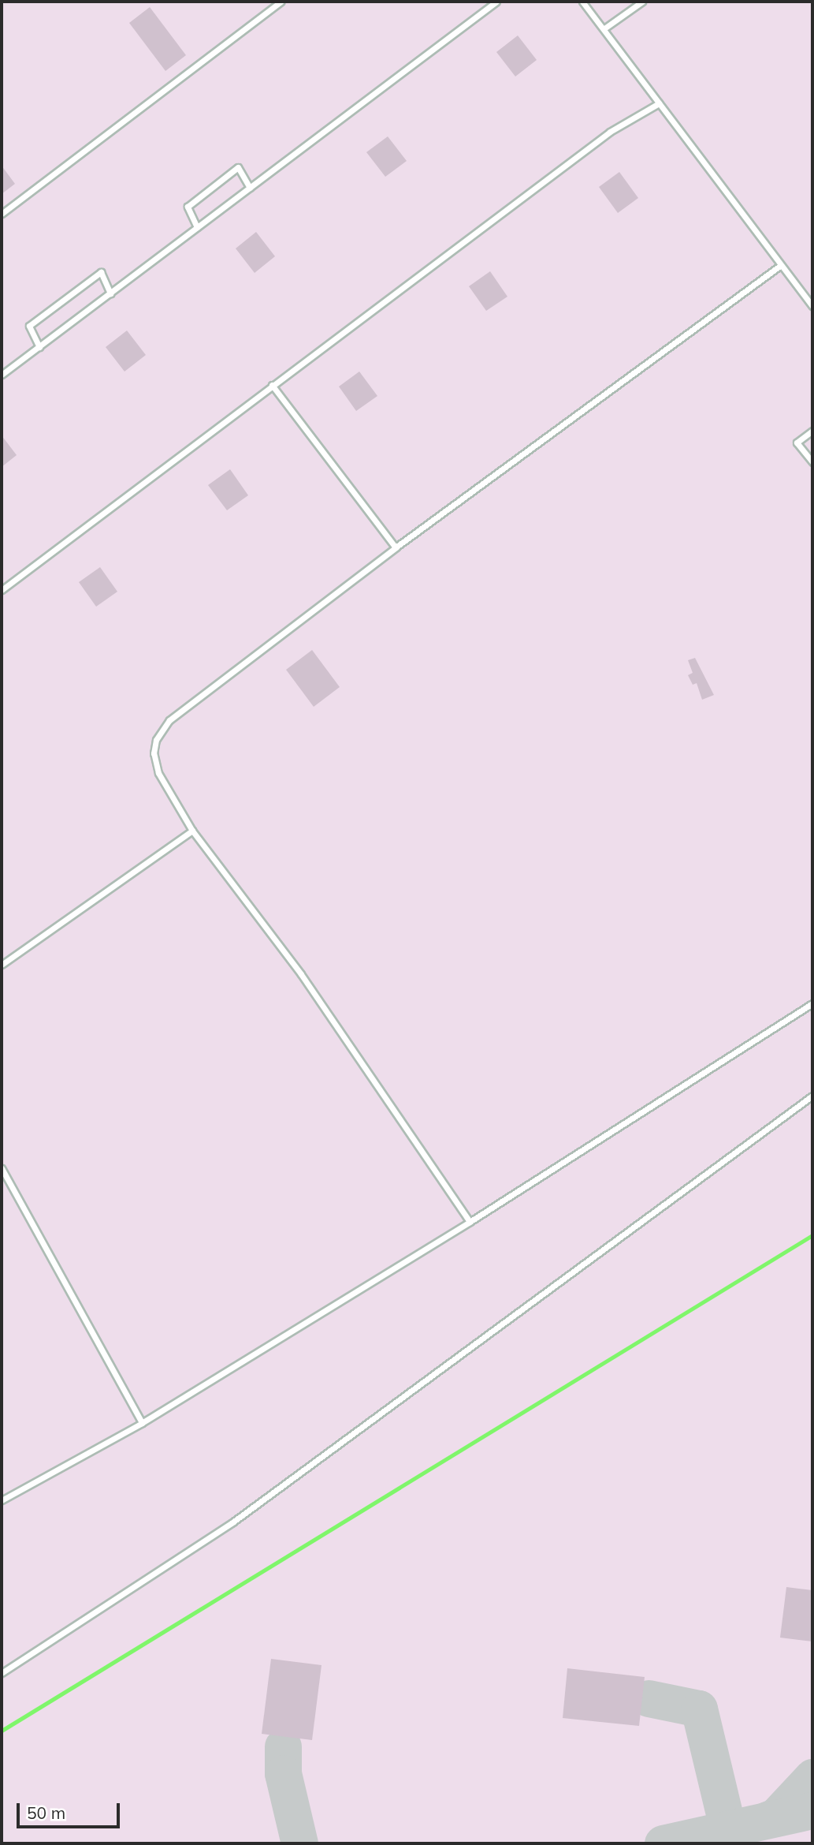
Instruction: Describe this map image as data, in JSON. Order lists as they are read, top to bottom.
{
  "scale_bar": "50 m"
}
